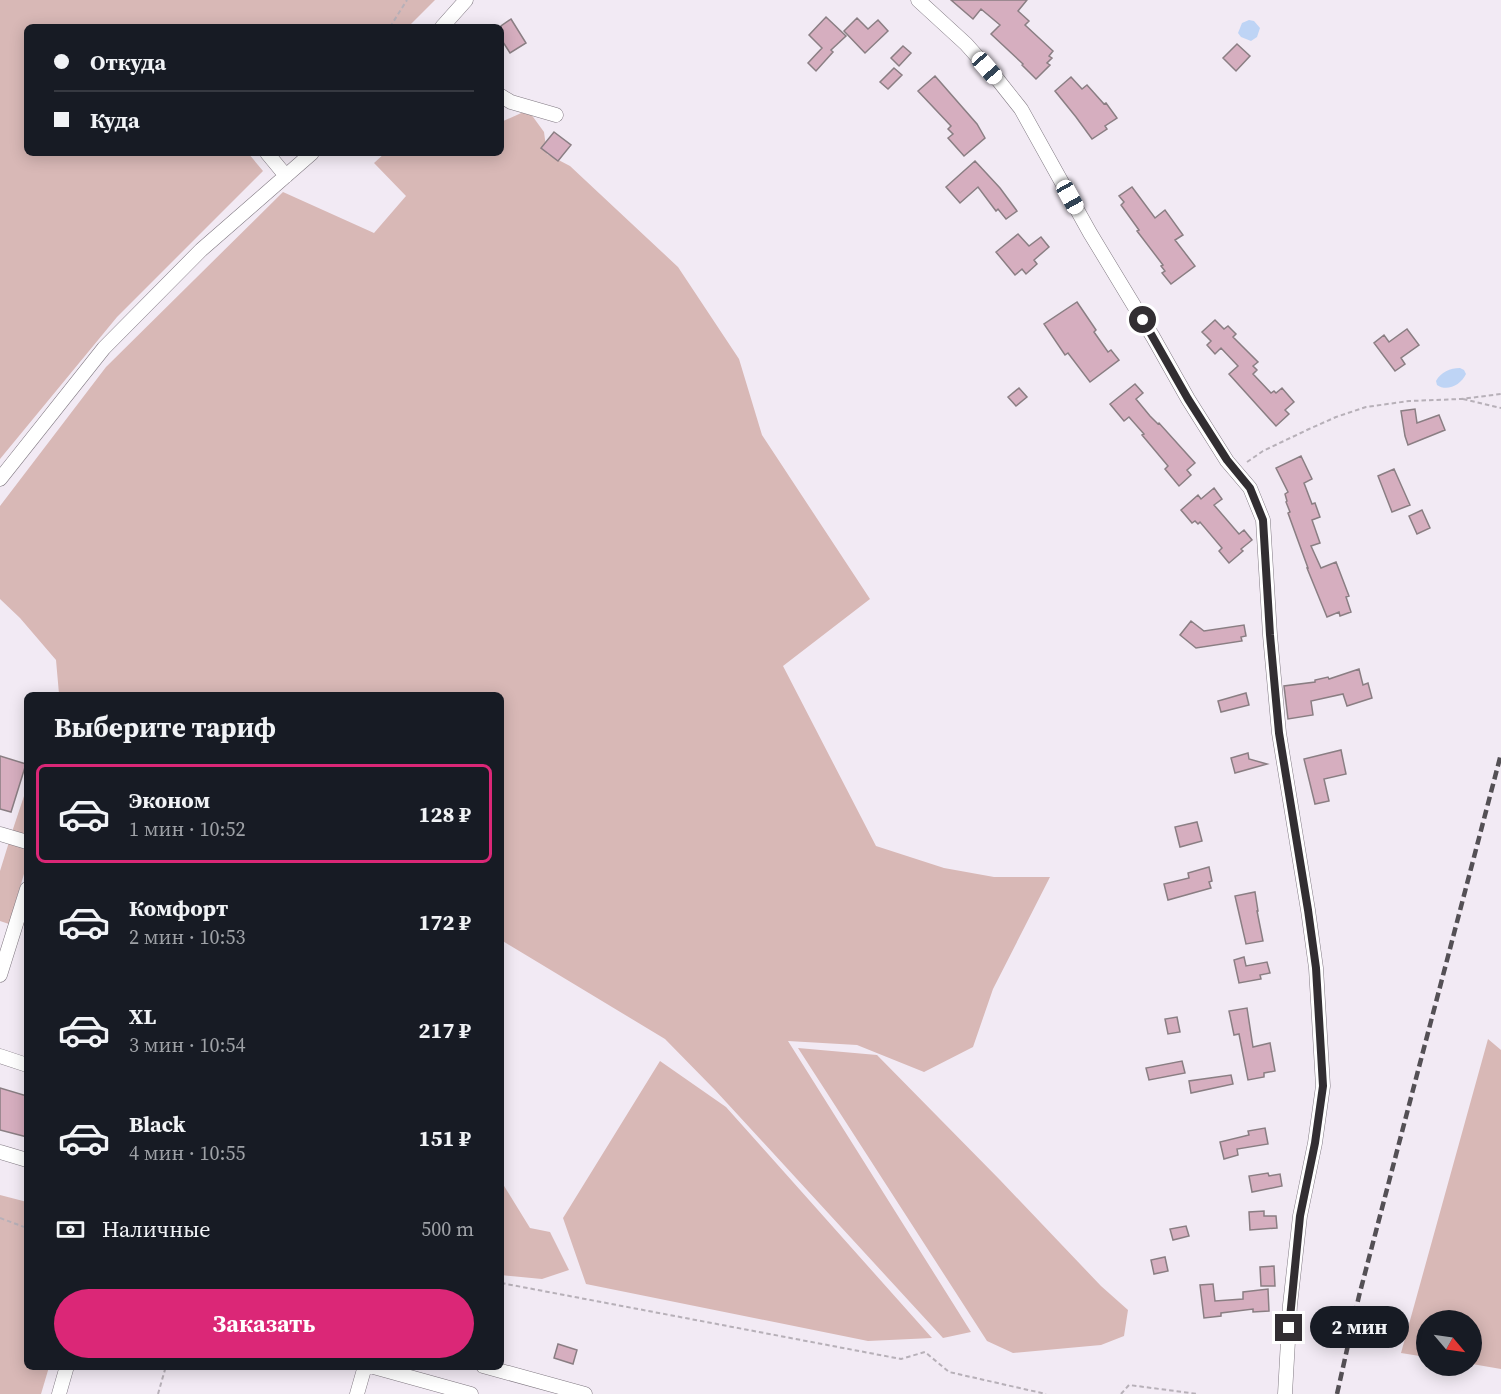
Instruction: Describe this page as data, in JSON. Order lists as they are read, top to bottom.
{
  "north": "bottom right",
  "page": {
    "banner": ["Откуда", "Куда"],
    "heading": "Выберите тариф",
    "list": [
      {
        "name": "Эконом",
        "note": "1 мин · 10:52",
        "value": "128 ₽"
      },
      {
        "name": "Комфорт",
        "note": "2 мин · 10:53",
        "value": "172 ₽"
      },
      {
        "name": "XL",
        "note": "3 мин · 10:54",
        "value": "217 ₽"
      },
      {
        "name": "Black",
        "note": "4 мин · 10:55",
        "value": "151 ₽"
      }
    ],
    "pay": ["Наличные", "500 m"],
    "buttons": "Заказать",
    "bubble": "2 мин"
  }
}
